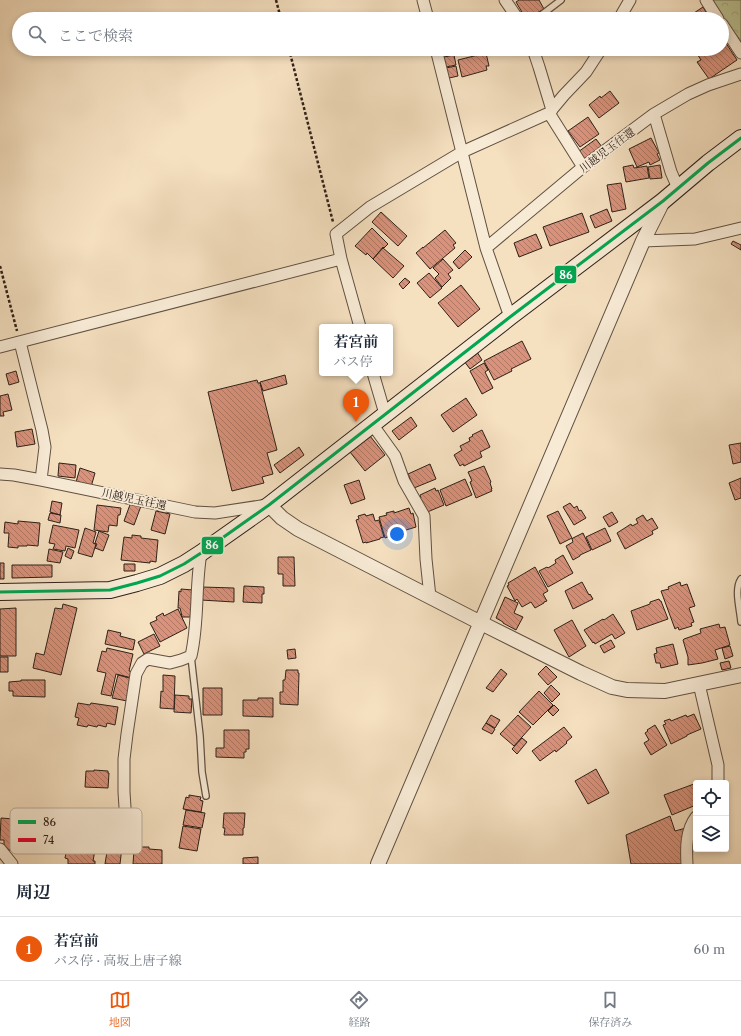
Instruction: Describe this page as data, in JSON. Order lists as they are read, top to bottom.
{
  "streets": {
    "street": ["川越児玉往還"]
  },
  "lines": ["transit line 86"],
  "legend": ["86", "74"],
  "page": {
    "search": "ここで検索",
    "popup": ["若宮前", "バス停"],
    "pins": "1",
    "heading": "周辺",
    "list": [
      {
        "mark": "1",
        "name": "若宮前",
        "note": "バス停 · 高坂上唐子線",
        "value": "60 m"
      }
    ],
    "nav": ["地図", "経路", "保存済み"]
  }
}
